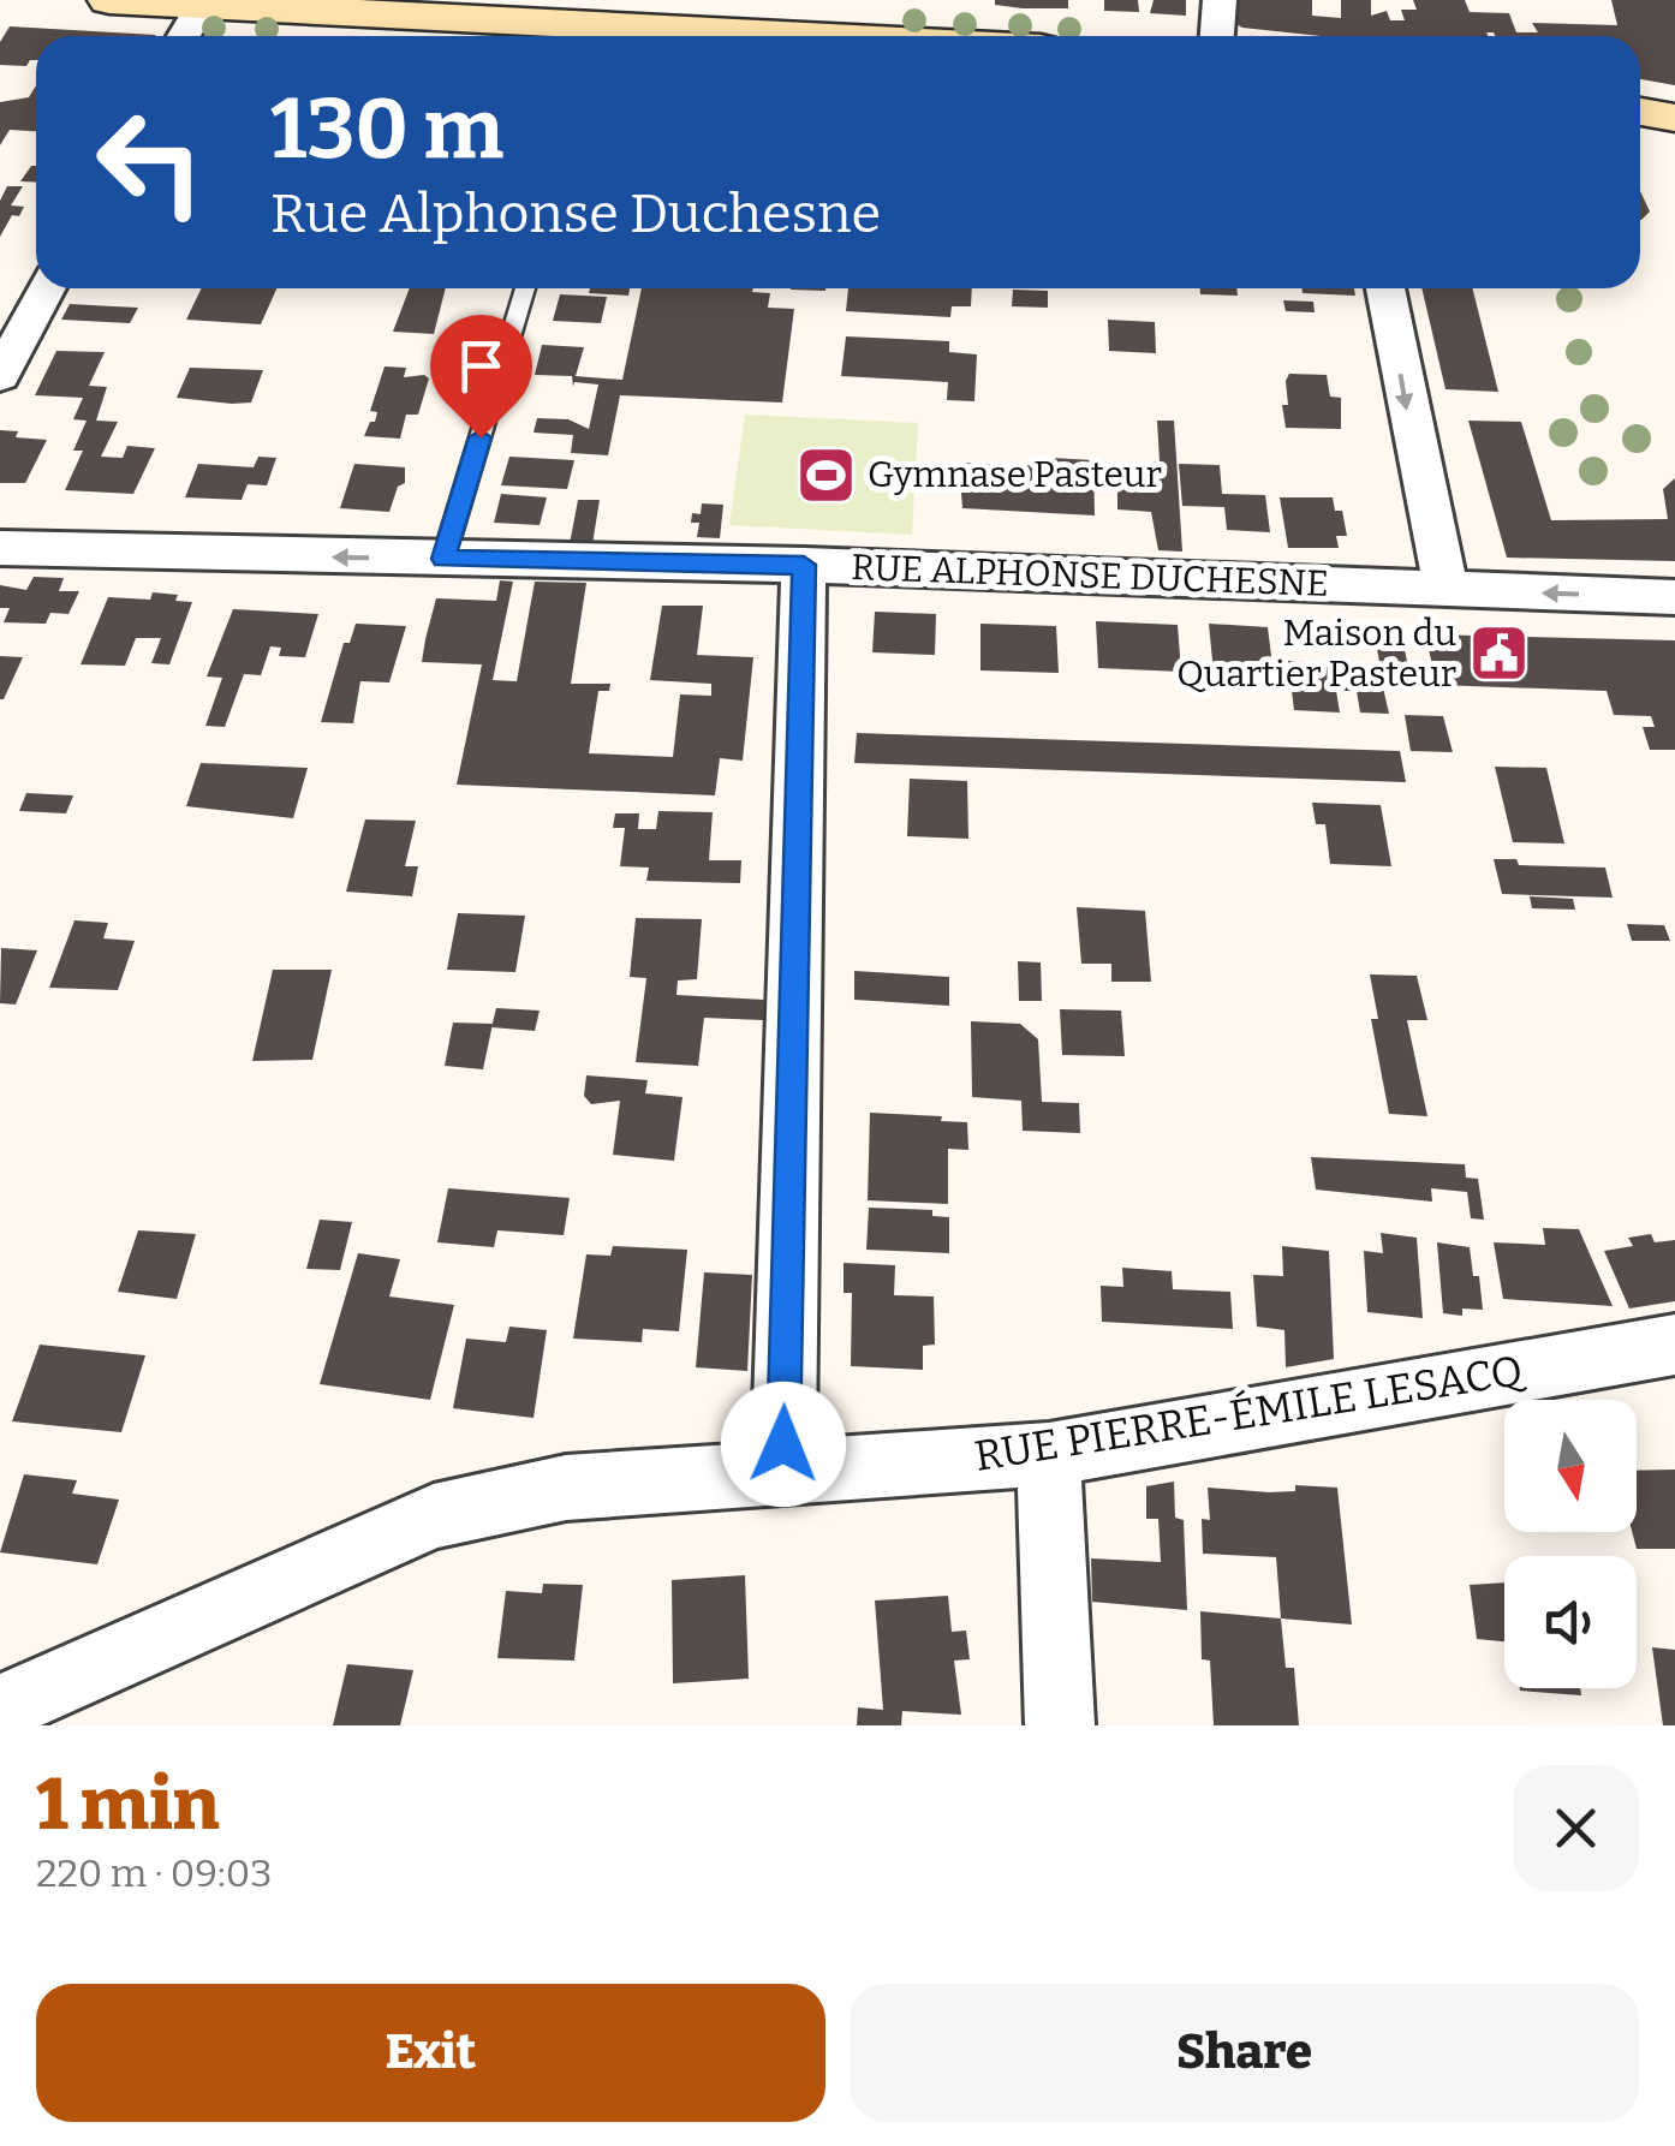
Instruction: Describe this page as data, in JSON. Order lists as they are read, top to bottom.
{
  "streets": {
    "street": ["RUE ALPHONSE DUCHESNE", "RUE PIERRE-ÉMILE LESACQ"]
  },
  "one_way": ["RUE ALPHONSE DUCHESNE"],
  "places": {
    "sports": ["Gymnase Pasteur"],
    "public building": ["Maison du Quartier Pasteur"]
  },
  "north": "bottom",
  "page": {
    "turn": ["130 m", "Rue Alphonse Duchesne"],
    "heading": ["1 min", "220 m · 09:03"],
    "buttons": ["Exit", "Share"]
  }
}
